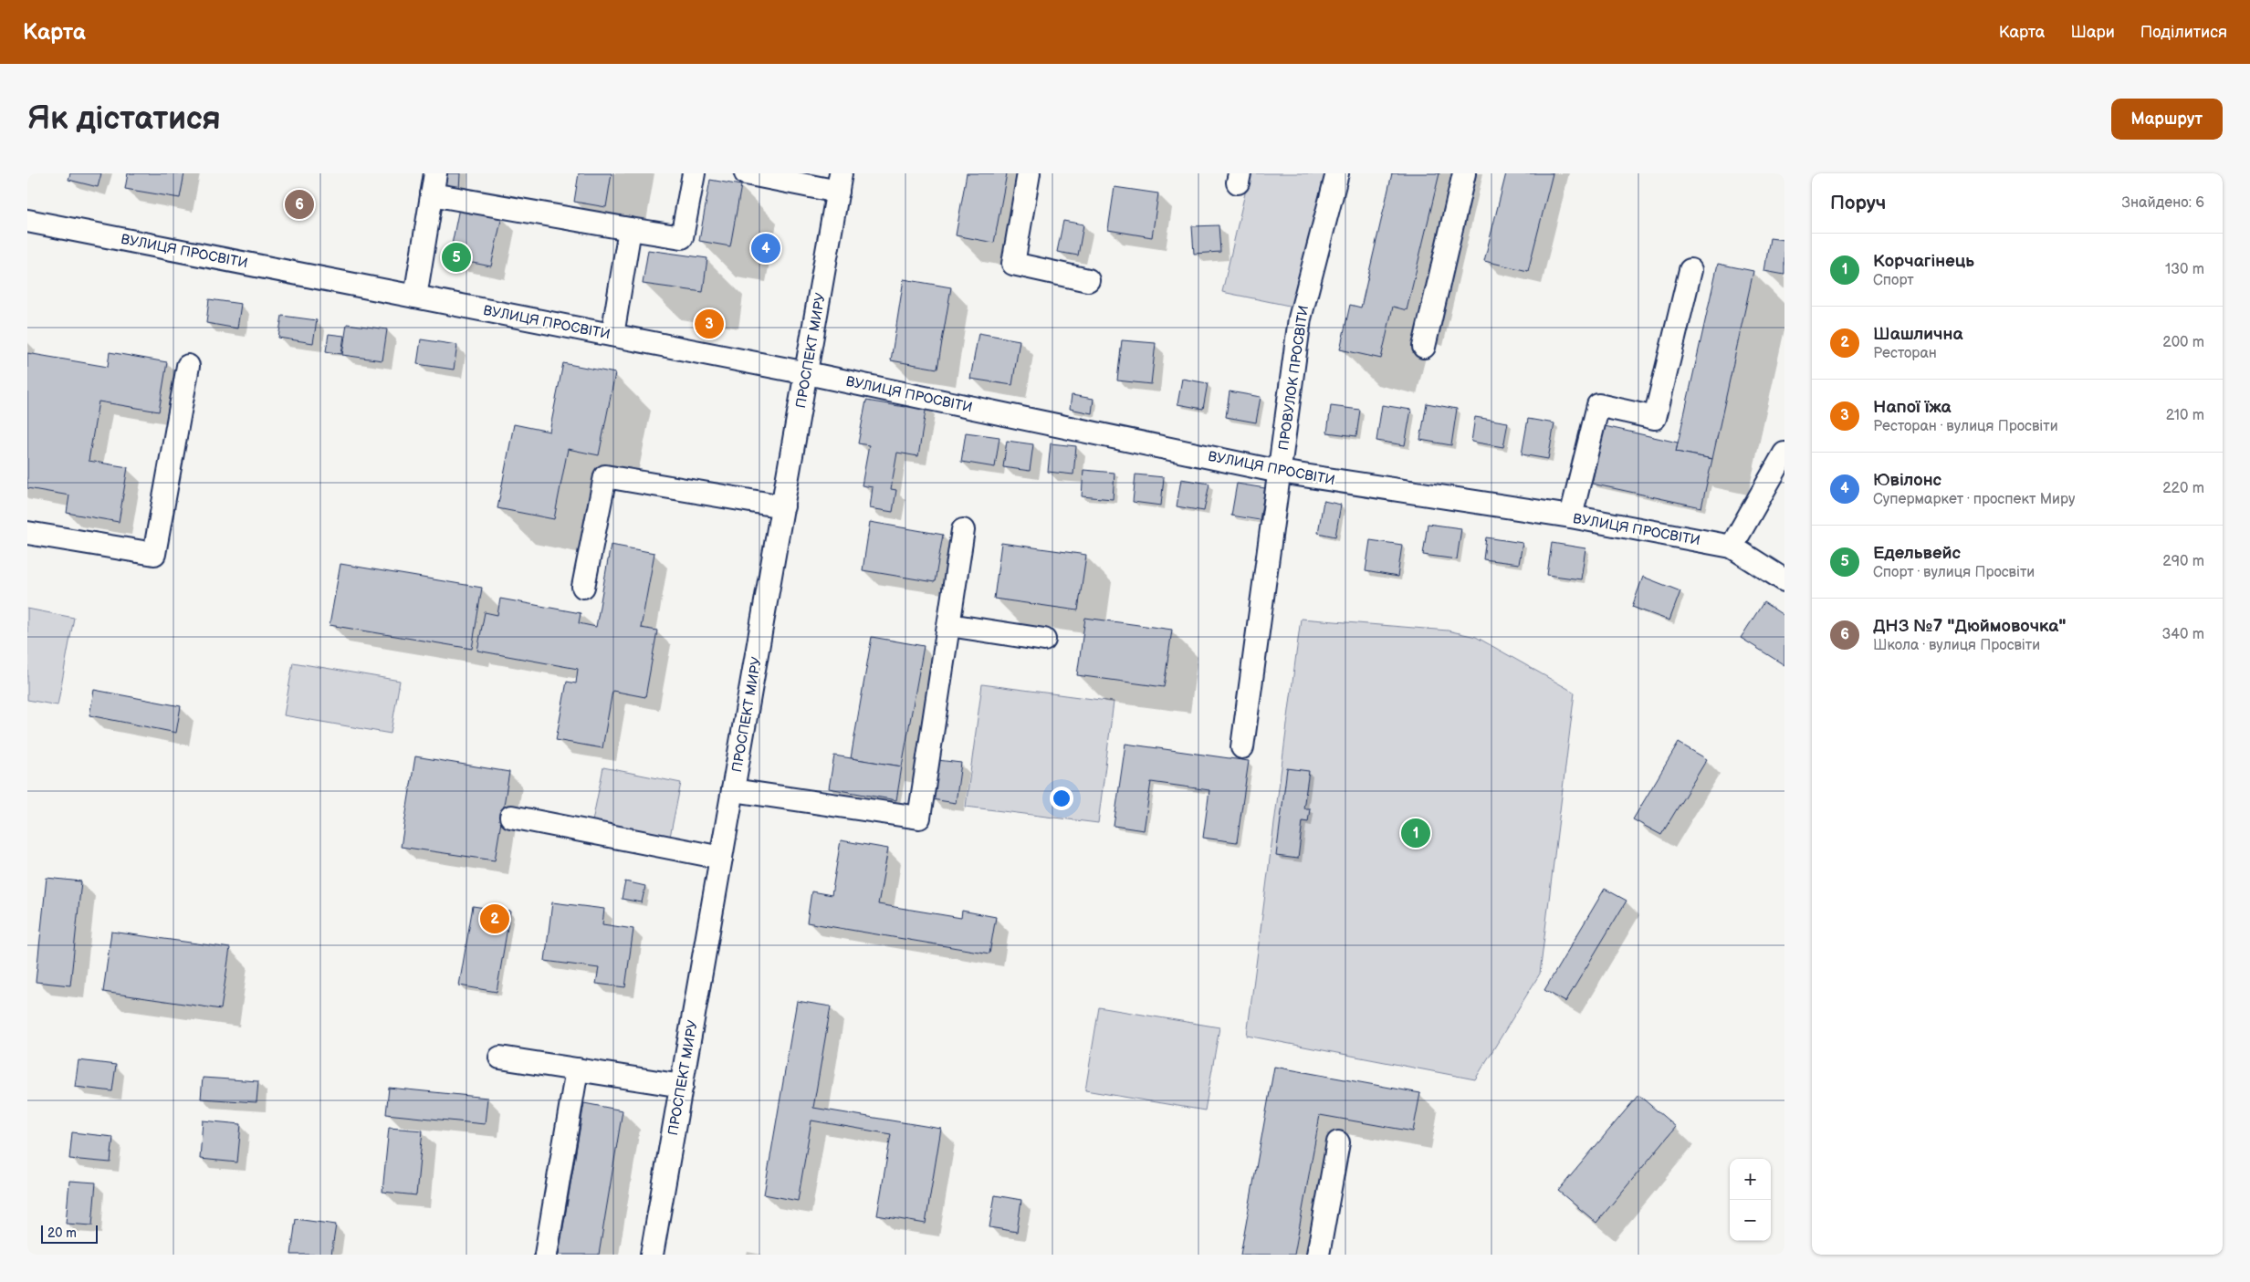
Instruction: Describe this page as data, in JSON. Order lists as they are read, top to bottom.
{
  "streets": {
    "street": ["ВУЛИЦЯ ПРОСВІТИ", "ПРОСПЕКТ МИРУ", "ПРОВУЛОК ПРОСВІТИ"]
  },
  "crossings": [
    ["ВУЛИЦЯ ПРОСВІТИ", "ПРОСПЕКТ МИРУ"],
    ["ВУЛИЦЯ ПРОСВІТИ", "ПРОВУЛОК ПРОСВІТИ"]
  ],
  "scale_bar": "20 m",
  "page": {
    "header": "Карта",
    "nav": ["Карта", "Шари", "Поділитися"],
    "buttons": "Маршрут",
    "title": "Як дістатися",
    "heading": ["Поруч", "Знайдено: 6"],
    "pins": [
      "6",
      "4",
      "5",
      "3",
      "1",
      "2"
    ],
    "list": [
      {
        "mark": "1",
        "name": "Корчагінець",
        "note": "Спорт",
        "value": "130 m"
      },
      {
        "mark": "2",
        "name": "Шашлична",
        "note": "Ресторан",
        "value": "200 m"
      },
      {
        "mark": "3",
        "name": "Напої їжа",
        "note": "Ресторан · вулиця Просвіти",
        "value": "210 m"
      },
      {
        "mark": "4",
        "name": "Ювілонс",
        "note": "Супермаркет · проспект Миру",
        "value": "220 m"
      },
      {
        "mark": "5",
        "name": "Едельвейс",
        "note": "Спорт · вулиця Просвіти",
        "value": "290 m"
      },
      {
        "mark": "6",
        "name": "ДНЗ №7 \"Дюймовочка\"",
        "note": "Школа · вулиця Просвіти",
        "value": "340 m"
      }
    ],
    "map_buttons": ["+", "−"],
    "scale": "20 m"
  }
}
